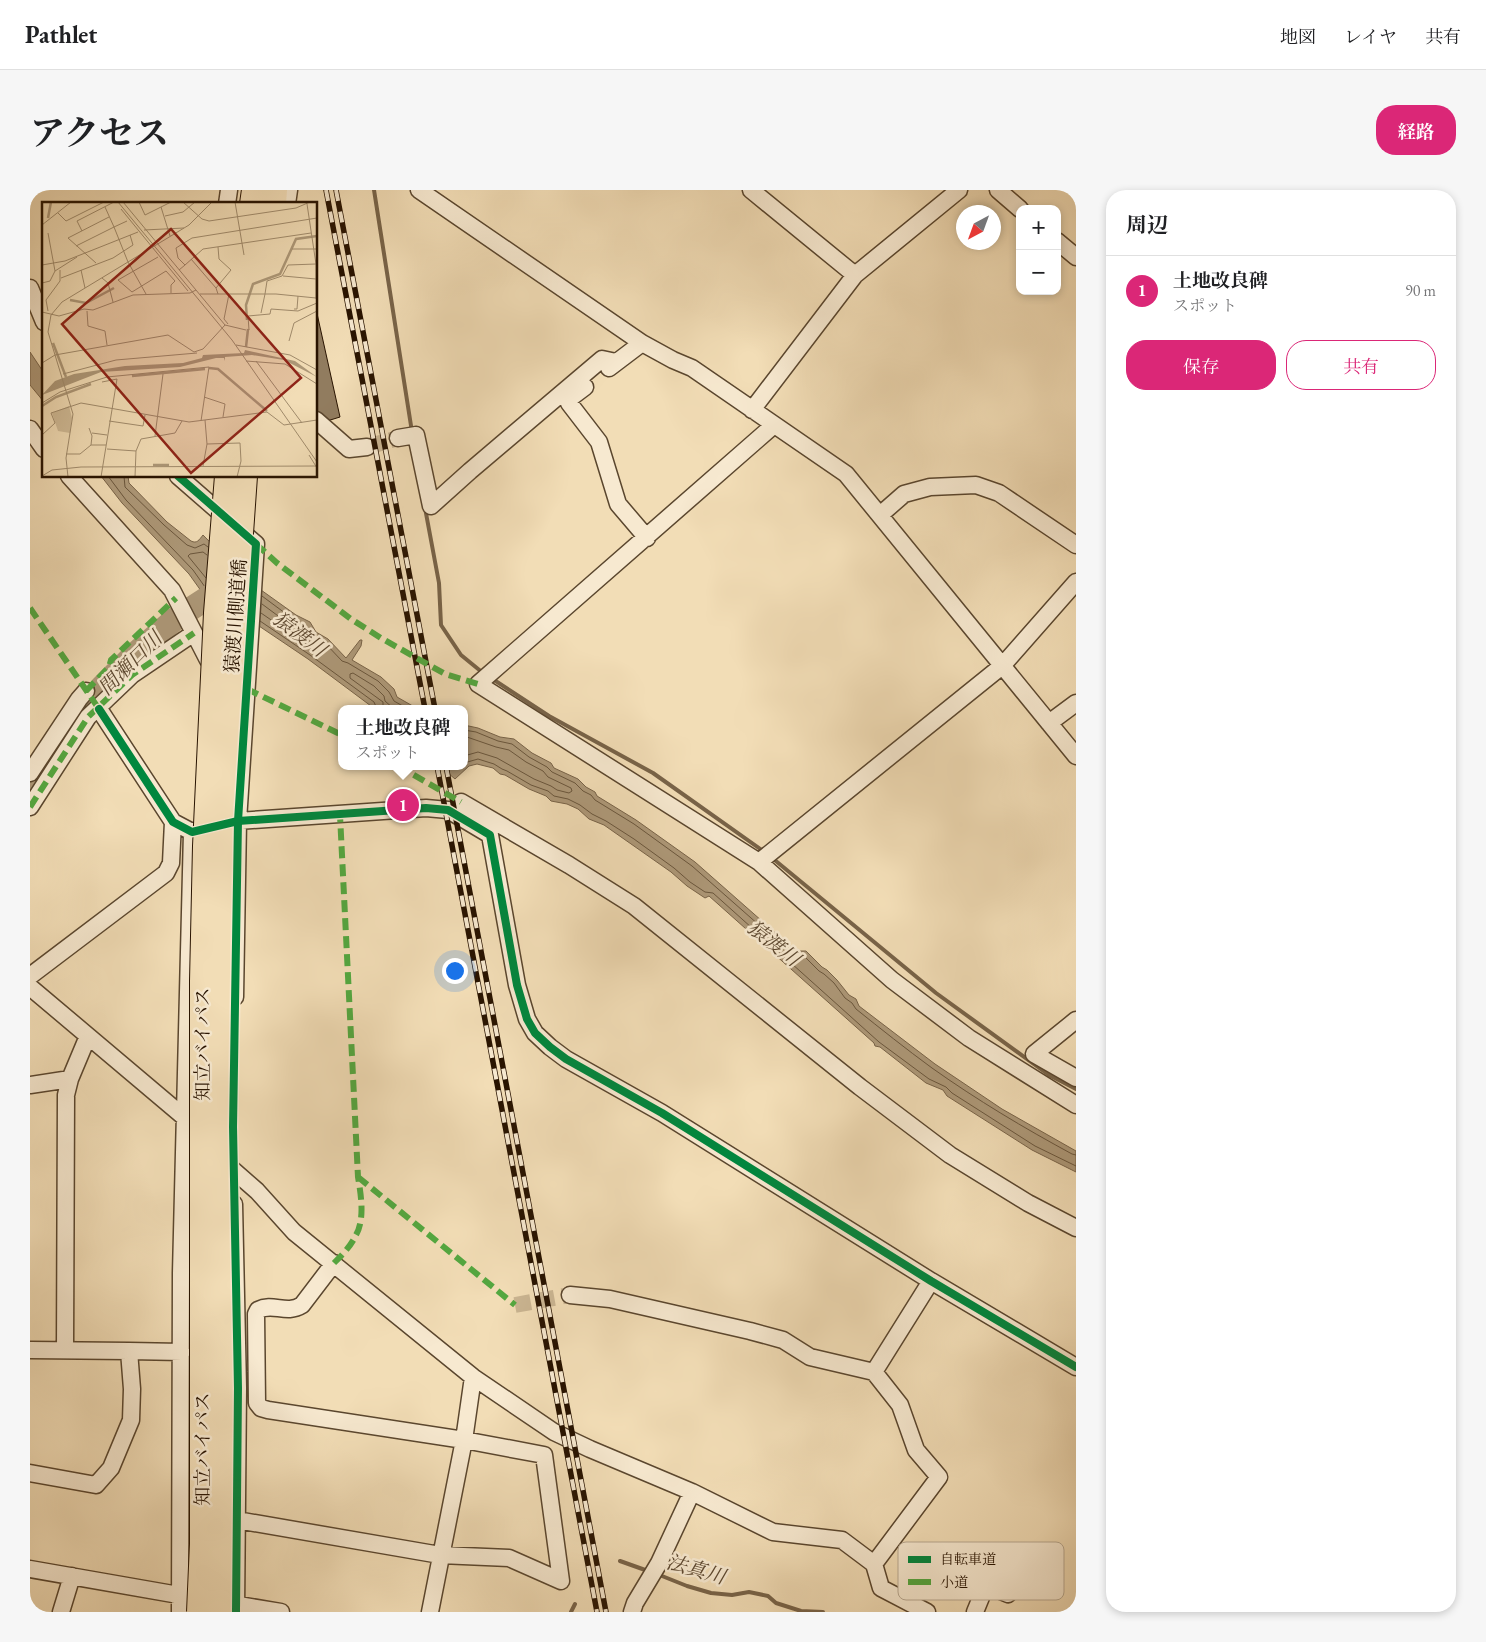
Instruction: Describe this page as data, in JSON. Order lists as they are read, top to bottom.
{
  "streets": {
    "highway": ["知立バイパス"],
    "street": ["猿渡川側道橋"]
  },
  "crossings": [
    ["猿渡川側道橋", "知立バイパス"]
  ],
  "water": ["猿渡川", "間瀬口川", "法真川"],
  "legend": ["自転車道", "小道"],
  "north": "bottom left",
  "page": {
    "header": "Pathlet",
    "nav": ["地図", "レイヤ", "共有"],
    "title": "アクセス",
    "buttons": [
      "経路",
      ["保存", "共有"]
    ],
    "heading": "周辺",
    "map_buttons": ["+", "−"],
    "list": [
      {
        "mark": "1",
        "name": "土地改良碑",
        "note": "スポット",
        "value": "90 m"
      }
    ],
    "popup": ["土地改良碑", "スポット"],
    "pins": "1"
  }
}
